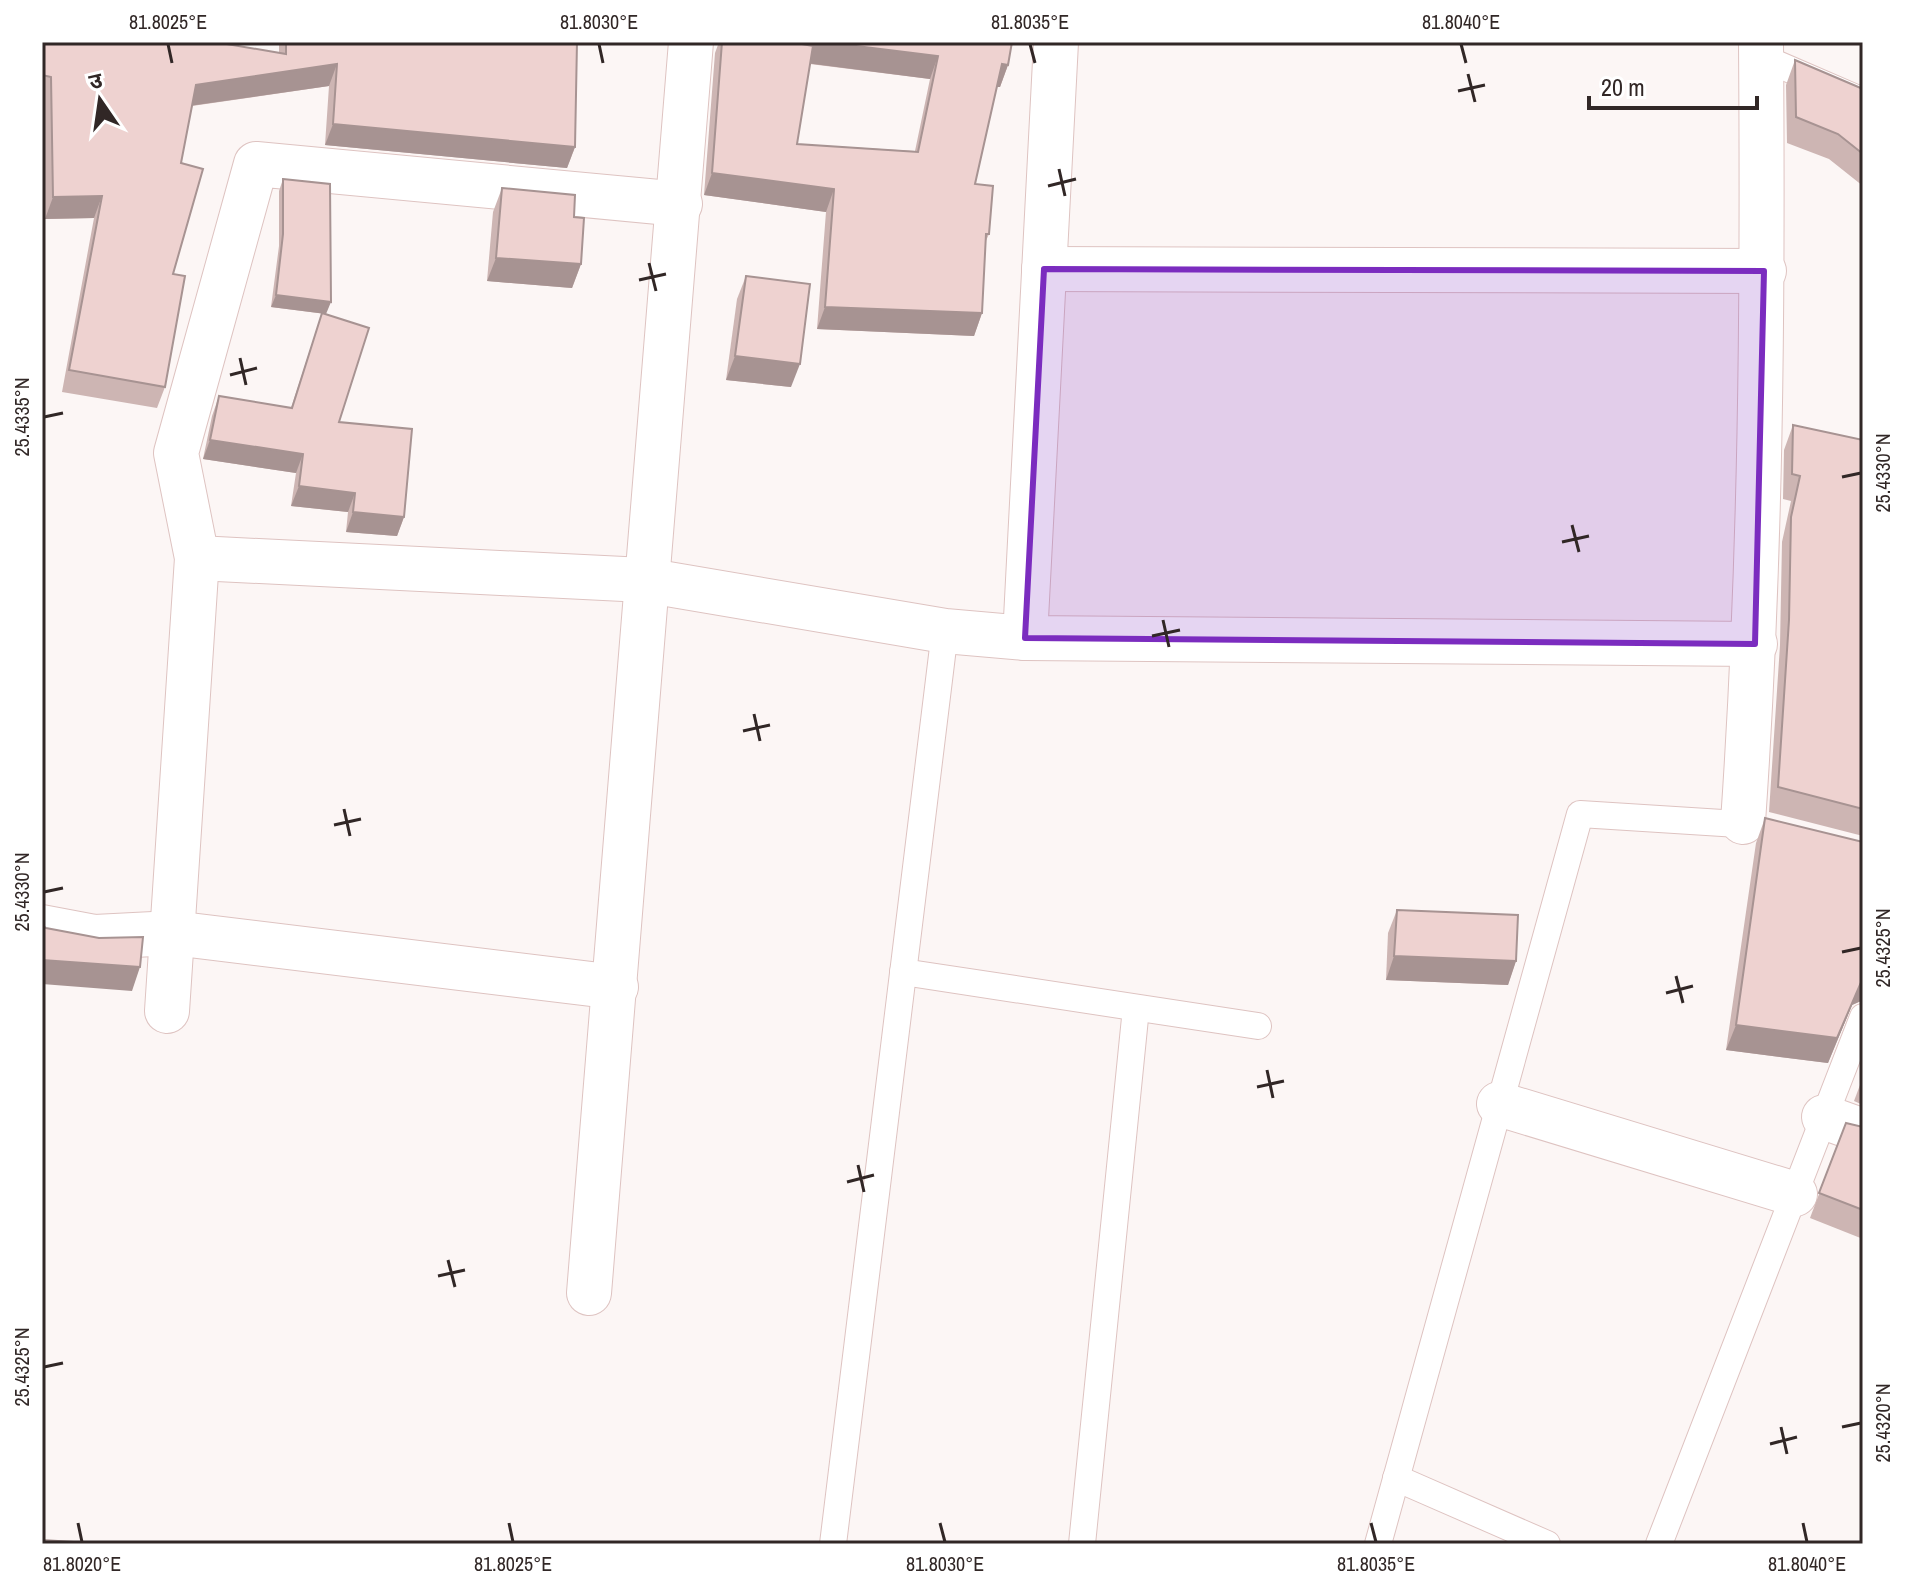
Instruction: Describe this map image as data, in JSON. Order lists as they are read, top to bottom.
{
  "scale_bar": "20 m",
  "north": "top",
  "coordinates": [
    "81.8025°E",
    "81.8030°E",
    "81.8035°E",
    "81.8040°E",
    "25.4335°N",
    "25.4330°N",
    "25.4325°N",
    "25.4320°N",
    "81.8020°E"
  ]
}
